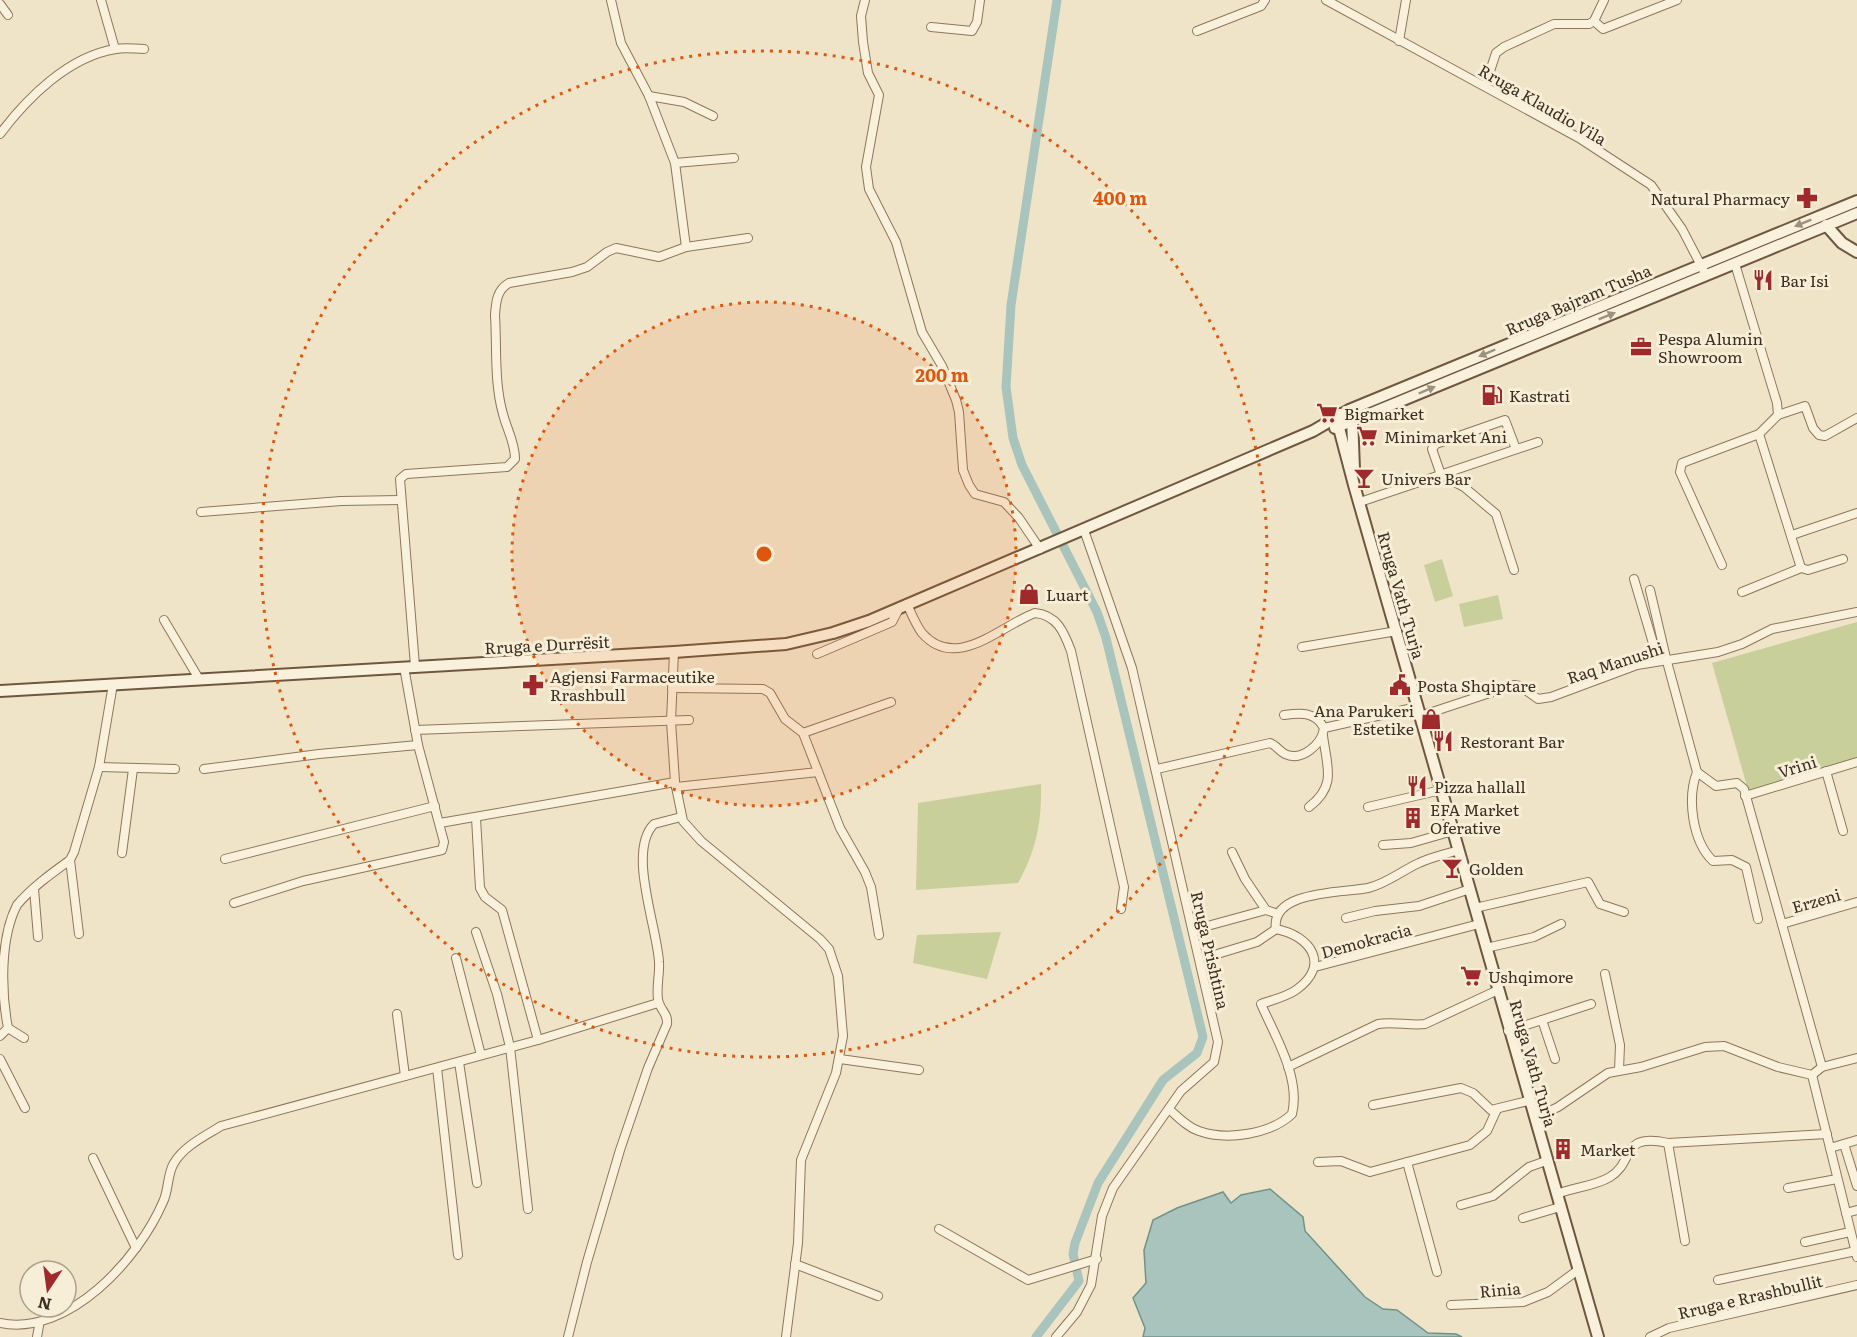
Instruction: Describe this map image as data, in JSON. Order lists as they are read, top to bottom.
{
  "streets": {
    "main road": ["Rruga Bajram Tusha", "Rruga Vath Turja", "Rruga e Durrësit"],
    "street": [
      "Rruga Klaudio Vila",
      "Raq Manushi",
      "Vrini",
      "Erzeni",
      "Demokracia",
      "Rruga Prishtina",
      "Rinia",
      "Rruga e Rrashbullit"
    ]
  },
  "crossings": [
    ["Rruga Klaudio Vila", "Rruga Bajram Tusha"],
    ["Rruga Bajram Tusha", "Rruga Vath Turja"],
    ["Rruga Bajram Tusha", "Rruga e Durrësit"],
    ["Rruga Bajram Tusha", "Rruga Prishtina"],
    ["Rruga Vath Turja", "Raq Manushi"],
    ["Rruga Vath Turja", "Demokracia"],
    ["Rruga Vath Turja", "Rinia"],
    ["Rruga e Durrësit", "Rruga Prishtina"]
  ],
  "places": {
    "pharmacy": ["Natural Pharmacy", "Agjensi Farmaceutike Rrashbull"],
    "restaurant": ["Bar Isi", "Restorant Bar", "Pizza hallall"],
    "office": ["Pespa Alumin Showroom"],
    "fuel station": ["Kastrati"],
    "supermarket": ["Bigmarket", "Minimarket Ani", "Ushqimore"],
    "bar": ["Univers Bar", "Golden"],
    "shop": ["Luart", "Ana Parukeri Estetike"],
    "public building": ["Posta Shqiptare"],
    "building": ["EFA Market Oferative", "Market"]
  },
  "north": "bottom",
  "rings": ["400 m", "200 m"]
}
